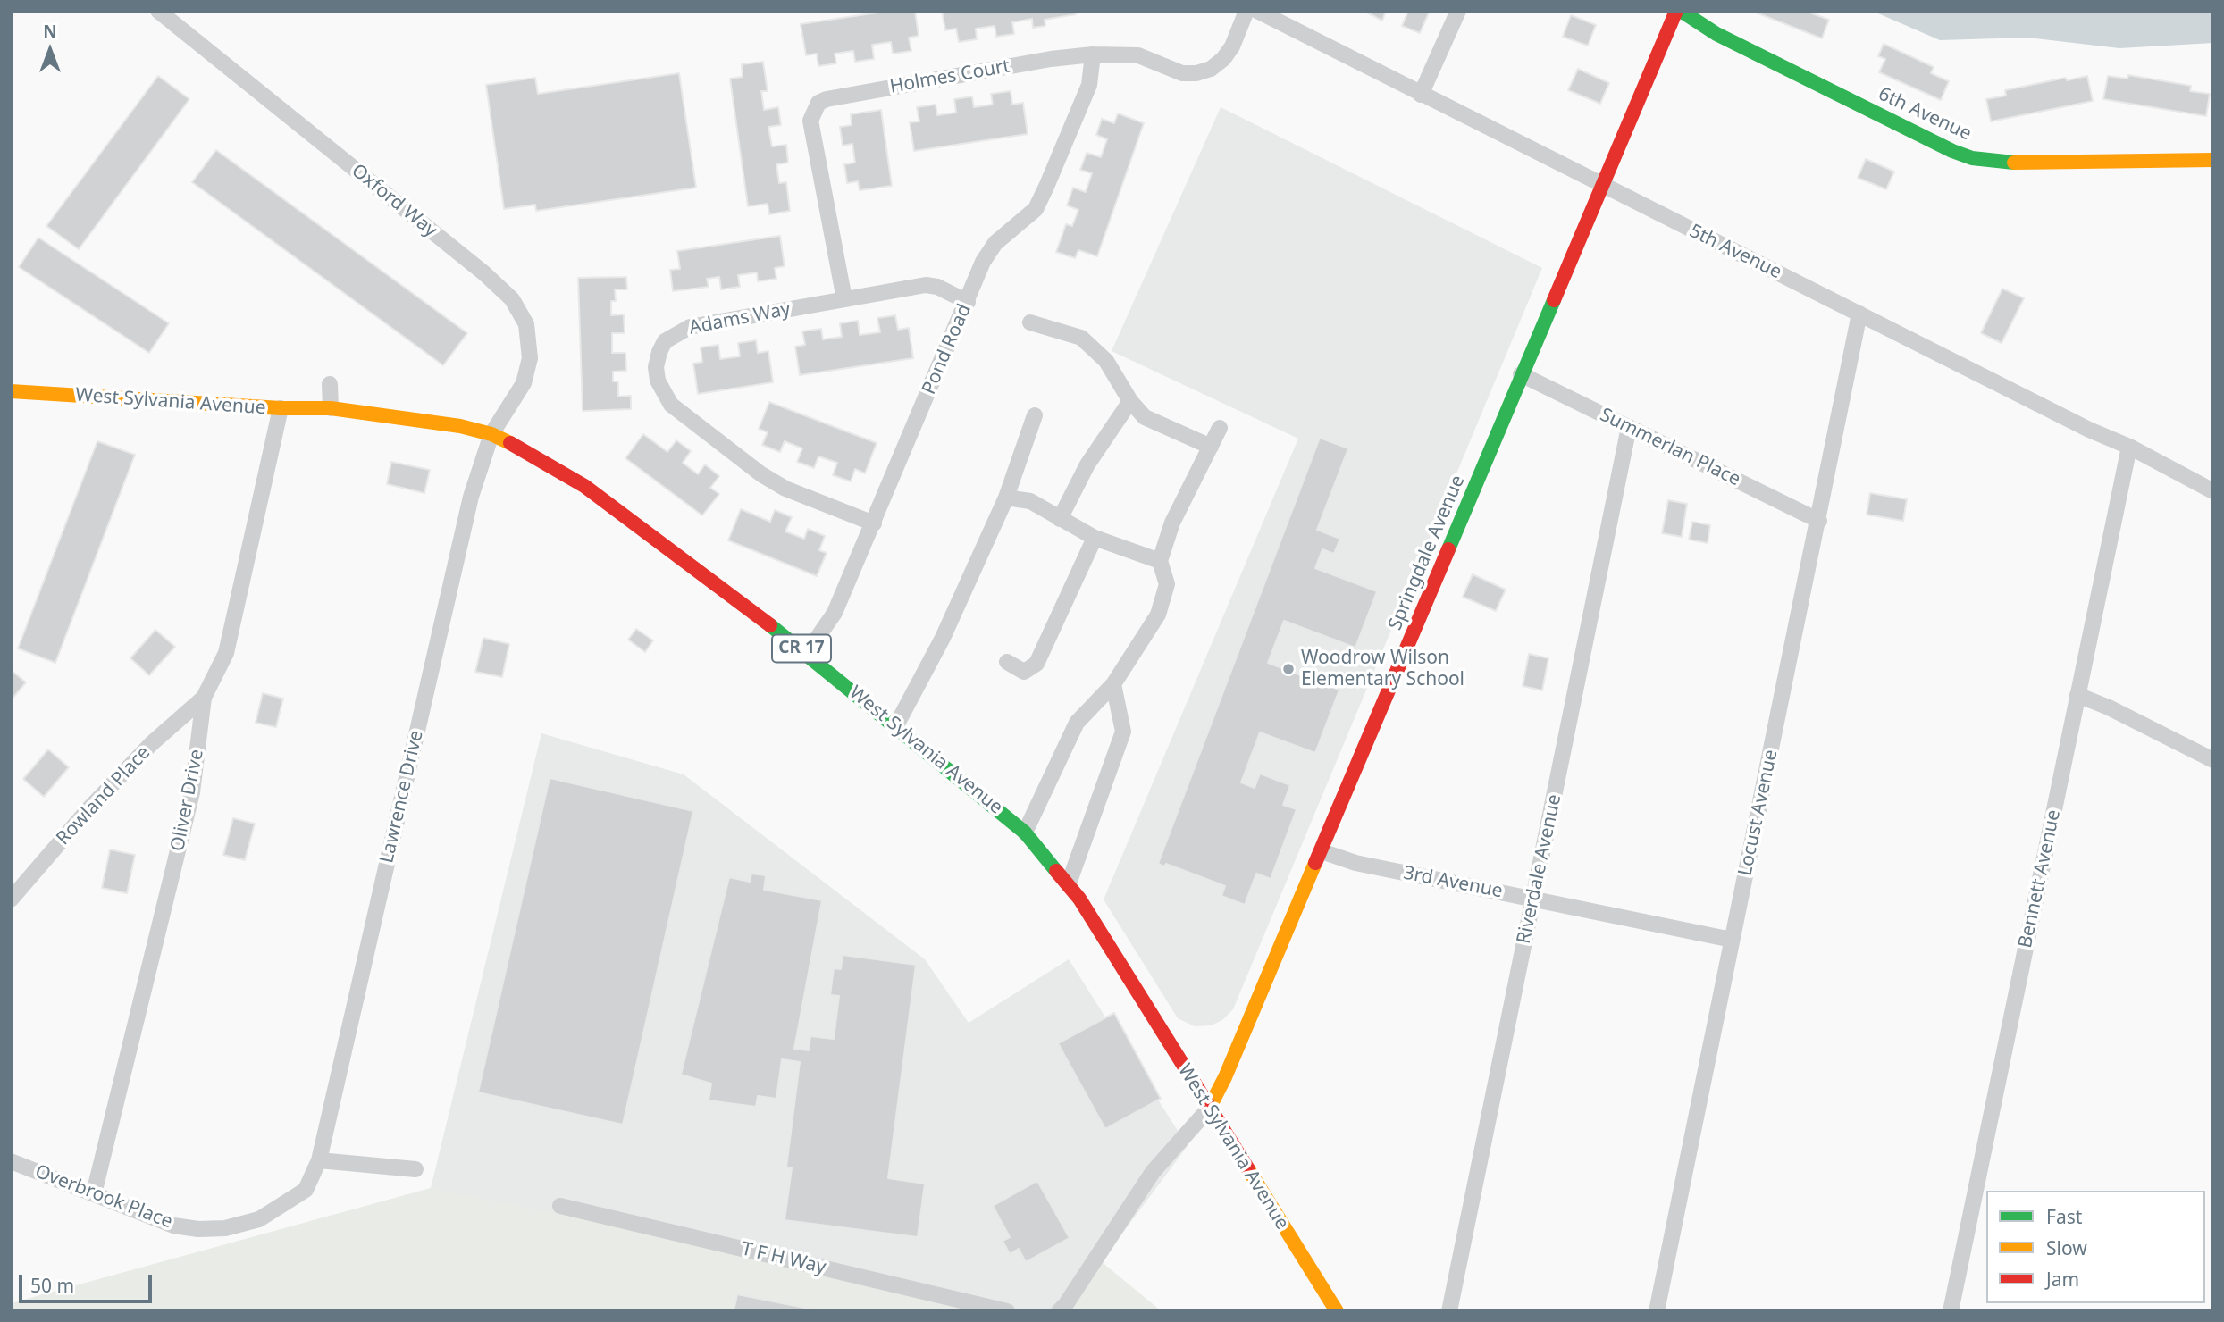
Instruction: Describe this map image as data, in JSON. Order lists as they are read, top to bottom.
{
  "streets": {
    "street": [
      "Holmes Court",
      "6th Avenue",
      "Oxford Way",
      "5th Avenue",
      "Adams Way",
      "Pond Road",
      "West Sylvania Avenue",
      "Summerlan Place",
      "Springdale Avenue",
      "CR 17",
      "Rowland Place",
      "Lawrence Drive",
      "Oliver Drive",
      "Locust Avenue",
      "Riverdale Avenue",
      "Bennett Avenue",
      "3rd Avenue",
      "Overbrook Place",
      "T F H Way"
    ]
  },
  "crossings": [
    ["Holmes Court", "Adams Way"],
    ["Holmes Court", "Pond Road"],
    ["6th Avenue", "Springdale Avenue"],
    ["Oxford Way", "West Sylvania Avenue"],
    ["Oxford Way", "Lawrence Drive"],
    ["5th Avenue", "Springdale Avenue"],
    ["5th Avenue", "Locust Avenue"],
    ["5th Avenue", "Bennett Avenue"],
    ["Adams Way", "Pond Road"],
    ["Pond Road", "West Sylvania Avenue"],
    ["West Sylvania Avenue", "Springdale Avenue"],
    ["West Sylvania Avenue", "Lawrence Drive"],
    ["West Sylvania Avenue", "Oliver Drive"],
    ["Summerlan Place", "Springdale Avenue"],
    ["Summerlan Place", "Locust Avenue"],
    ["Summerlan Place", "Riverdale Avenue"],
    ["Springdale Avenue", "3rd Avenue"],
    ["Rowland Place", "Oliver Drive"],
    ["Lawrence Drive", "Overbrook Place"],
    ["Oliver Drive", "Overbrook Place"],
    ["Locust Avenue", "3rd Avenue"],
    ["Riverdale Avenue", "3rd Avenue"]
  ],
  "places": ["Woodrow Wilson Elementary School"],
  "legend": ["Fast", "Slow", "Jam"],
  "scale_bar": "50 m",
  "north": "top"
}
